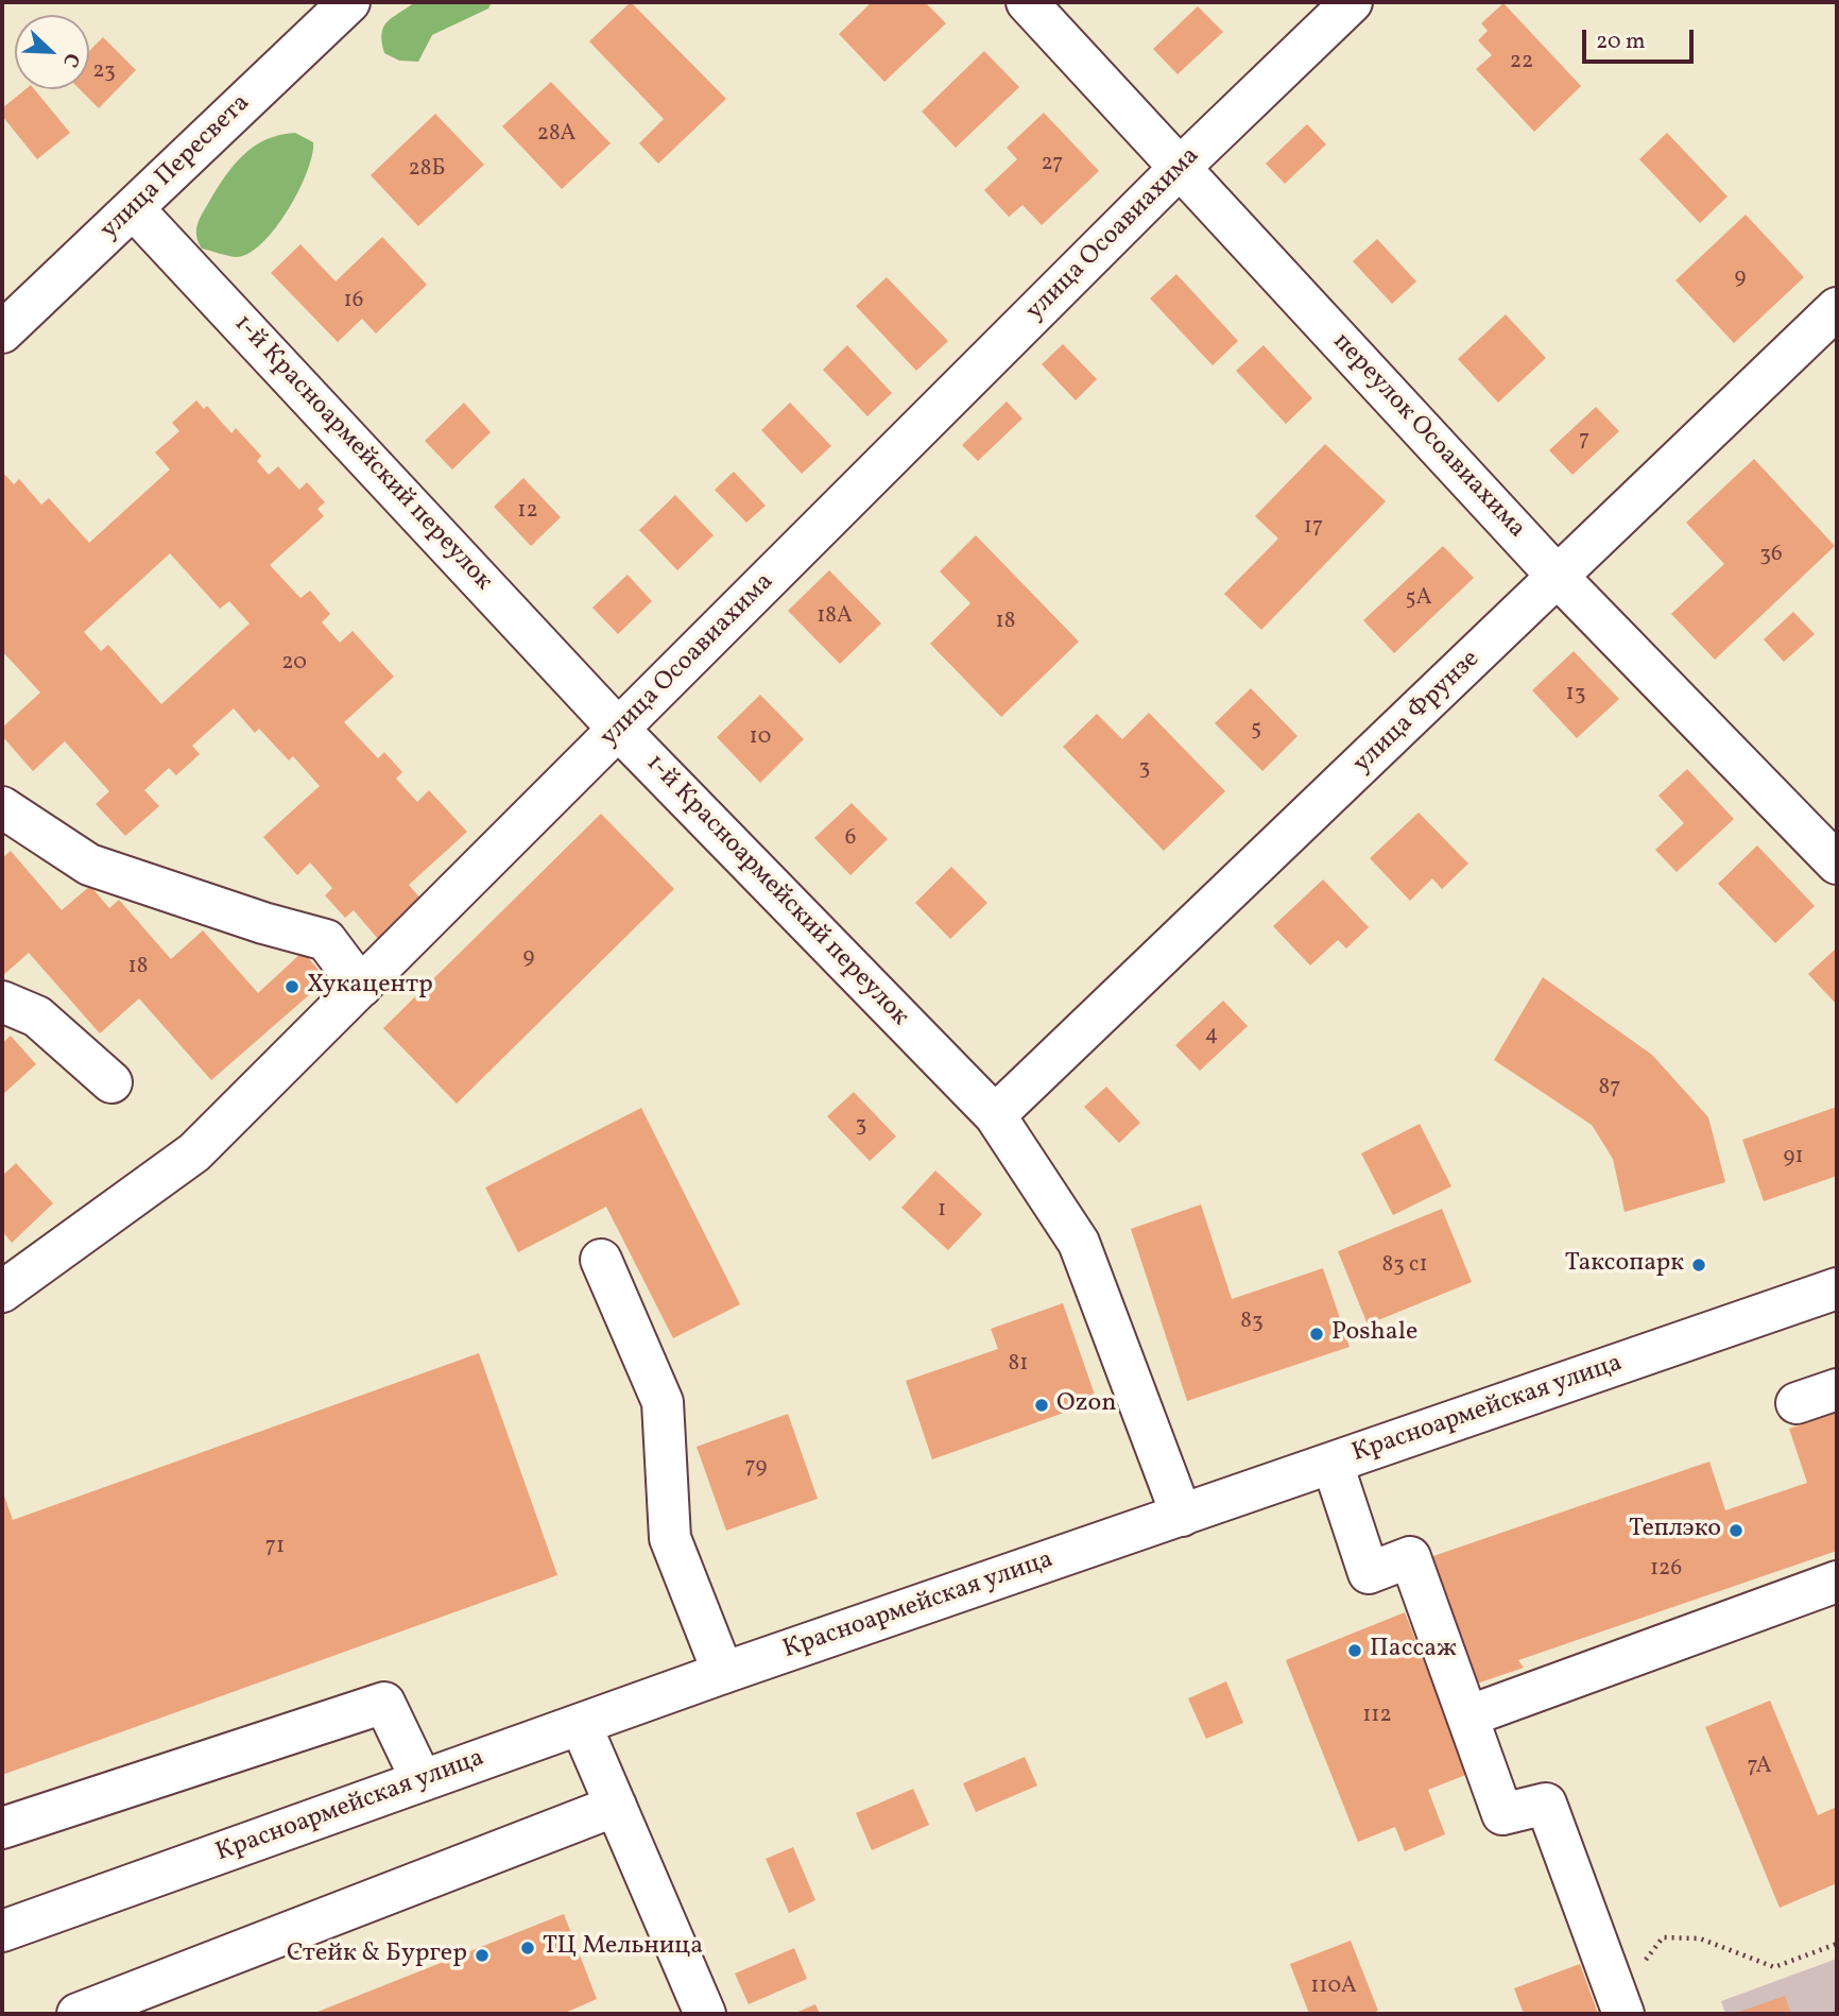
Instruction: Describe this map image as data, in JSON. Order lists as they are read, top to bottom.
{
  "streets": {
    "street": [
      "улица Пересвета",
      "улица Осоавиахима",
      "переулок Осоавиахима",
      "1-й Красноармейский переулок",
      "улица Фрунзе",
      "Красноармейская улица"
    ]
  },
  "crossings": [
    ["улица Пересвета", "1-й Красноармейский переулок"],
    ["улица Осоавиахима", "переулок Осоавиахима"],
    ["улица Осоавиахима", "1-й Красноармейский переулок"],
    ["переулок Осоавиахима", "улица Фрунзе"],
    ["1-й Красноармейский переулок", "улица Фрунзе"],
    ["1-й Красноармейский переулок", "Красноармейская улица"]
  ],
  "places": [
    "Хукацентр",
    "Таксопарк",
    "Poshale",
    "Ozon",
    "Теплэко",
    "Пассаж",
    "ТЦ Мельница",
    "Стейк & Бургер"
  ],
  "house_numbers": [
    "22",
    "23",
    "28А",
    "27",
    "28Б",
    "9",
    "16",
    "7",
    "12",
    "17",
    "36",
    "5А",
    "18А",
    "18",
    "20",
    "13",
    "5",
    "10",
    "3",
    "6",
    "9",
    "18",
    "4",
    "87",
    "3",
    "91",
    "1",
    "83 с1",
    "83",
    "81",
    "79",
    "71",
    "126",
    "112",
    "7А",
    "110А"
  ],
  "scale_bar": "20 m",
  "north": "bottom right"
}
